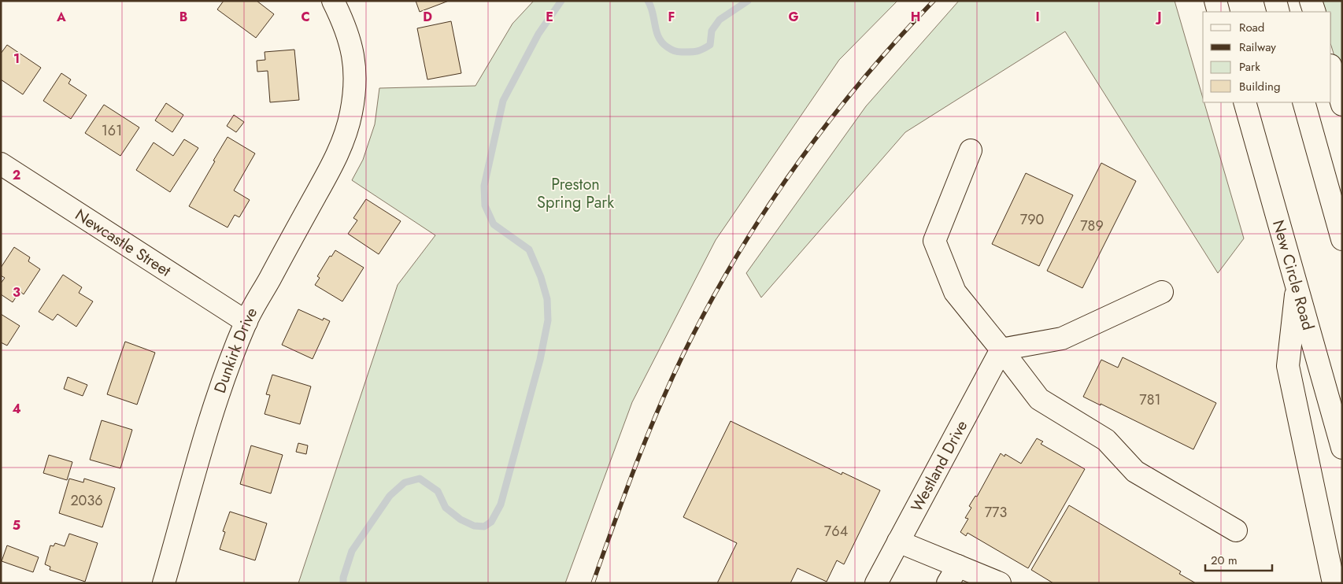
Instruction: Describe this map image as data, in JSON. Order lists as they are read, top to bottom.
{
  "streets": {
    "main road": [
      "Newcastle Street",
      "New Circle Road",
      "Dunkirk Drive",
      "Westland Drive"
    ]
  },
  "crossings": [
    ["Newcastle Street", "Dunkirk Drive"]
  ],
  "parks": ["Preston Spring Park"],
  "house_numbers": [
    "161",
    "790",
    "789",
    "781",
    "2036",
    "773",
    "764"
  ],
  "legend": [
    "Road",
    "Railway",
    "Park",
    "Building"
  ],
  "scale_bar": "20 m",
  "grid": {
    "columns": [
      "A",
      "B",
      "C",
      "D",
      "E",
      "F",
      "G",
      "H",
      "I",
      "J"
    ],
    "rows": [
      "1",
      "2",
      "3",
      "4",
      "5"
    ]
  }
}
